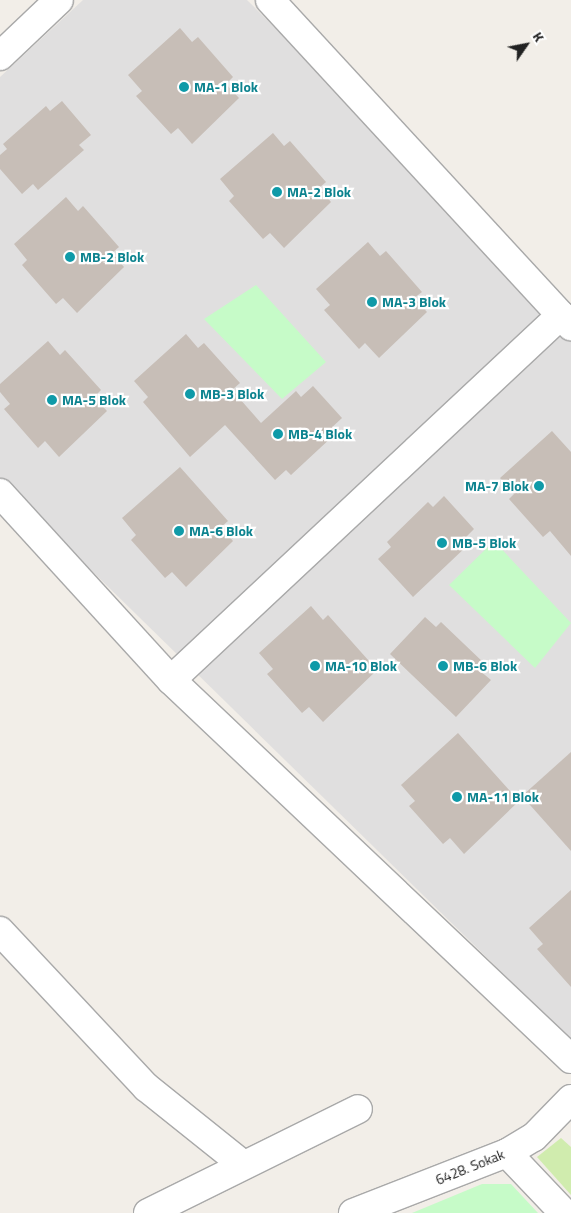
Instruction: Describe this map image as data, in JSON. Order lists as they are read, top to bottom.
{
  "streets": {
    "street": ["6428. Sokak"]
  },
  "places": [
    "MA-1 Blok",
    "MA-2 Blok",
    "MB-2 Blok",
    "MA-3 Blok",
    "MB-3 Blok",
    "MA-5 Blok",
    "MB-4 Blok",
    "MA-7 Blok",
    "MA-6 Blok",
    "MB-5 Blok",
    "MA-10 Blok",
    "MB-6 Blok",
    "MA-11 Blok"
  ],
  "north": "top right"
}
